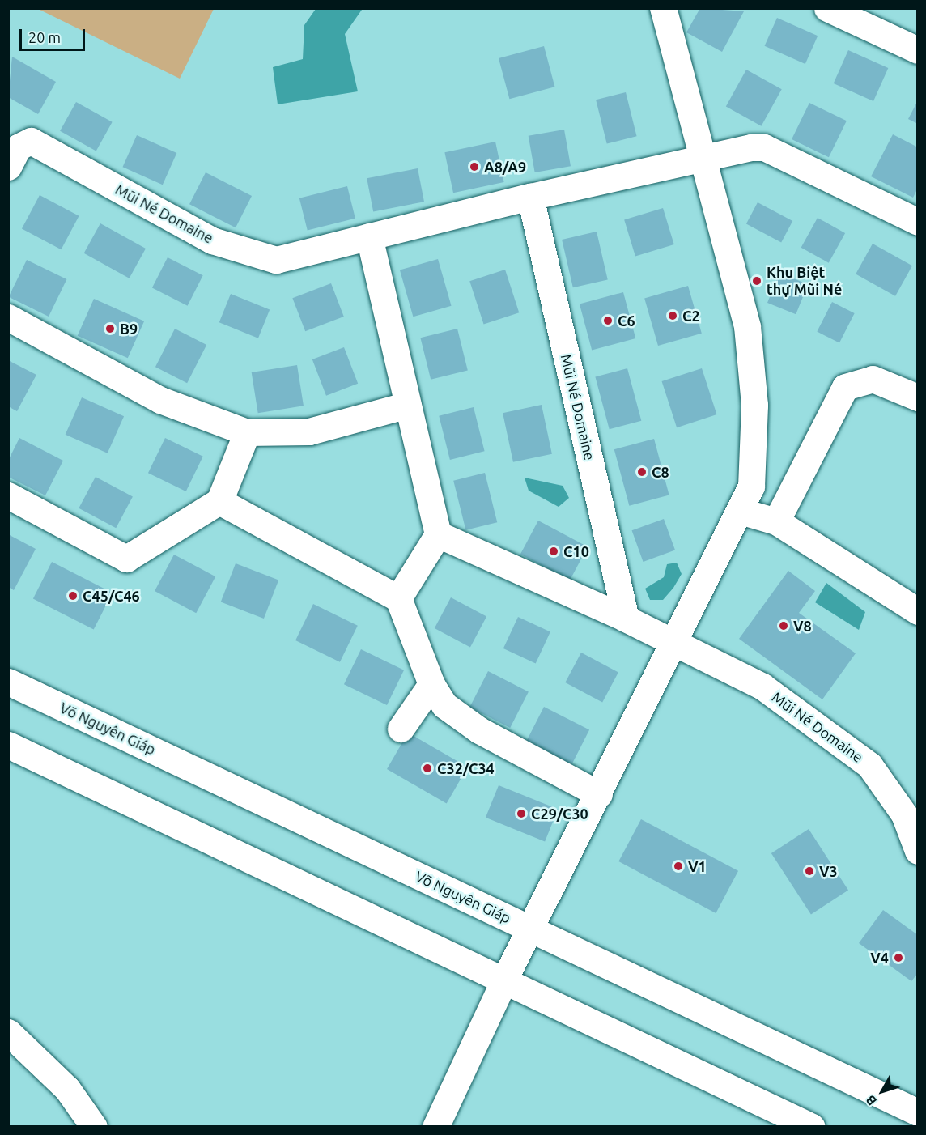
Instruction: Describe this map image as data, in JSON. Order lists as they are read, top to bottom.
{
  "streets": {
    "street": ["Mũi Né Domaine", "Võ Nguyên Giáp"]
  },
  "places": [
    "A8/A9",
    "Khu Biệt thự Mũi Né",
    "C2",
    "C6",
    "B9",
    "C8",
    "C10",
    "C45/C46",
    "V8",
    "C32/C34",
    "C29/C30",
    "V1",
    "V3",
    "V4"
  ],
  "scale_bar": "20 m",
  "north": "bottom left"
}
